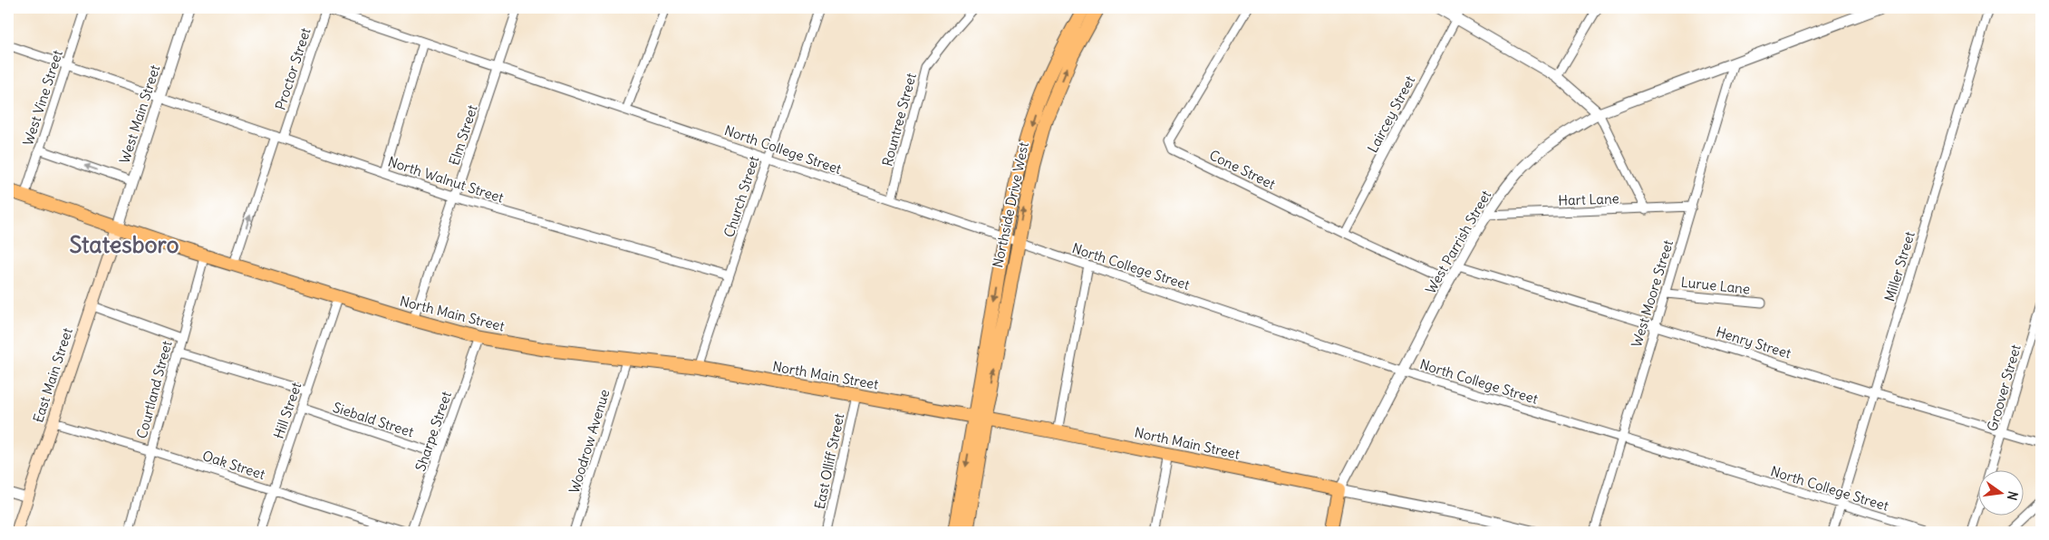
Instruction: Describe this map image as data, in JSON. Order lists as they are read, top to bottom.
{
  "streets": {
    "main road": ["Northside Drive West", "North Main Street", "East Main Street"],
    "street": [
      "Proctor Street",
      "West Vine Street",
      "West Main Street",
      "Laircey Street",
      "Rountree Street",
      "Elm Street",
      "North College Street",
      "Cone Street",
      "North Walnut Street",
      "Church Street",
      "Hart Lane",
      "West Parrish Street",
      "Miller Street",
      "Lurue Lane",
      "West Moore Street",
      "Henry Street",
      "Groover Street",
      "Courtland Street",
      "Hill Street",
      "Siebald Street",
      "Sharpe Street",
      "Woodrow Avenue",
      "East Olliff Street",
      "Oak Street"
    ]
  },
  "crossings": [
    ["Proctor Street", "North College Street"],
    ["Proctor Street", "North Walnut Street"],
    ["Proctor Street", "North Main Street"],
    ["West Vine Street", "North Walnut Street"],
    ["West Vine Street", "North Main Street"],
    ["West Main Street", "North Walnut Street"],
    ["West Main Street", "North Main Street"],
    ["West Main Street", "East Main Street"],
    ["Laircey Street", "Cone Street"],
    ["Rountree Street", "North College Street"],
    ["Elm Street", "North College Street"],
    ["Elm Street", "North Walnut Street"],
    ["Elm Street", "North Main Street"],
    ["North College Street", "Church Street"],
    ["North College Street", "Northside Drive West"],
    ["North College Street", "West Parrish Street"],
    ["North College Street", "Miller Street"],
    ["North College Street", "West Moore Street"],
    ["Cone Street", "West Parrish Street"],
    ["North Walnut Street", "Church Street"],
    ["Church Street", "North Main Street"],
    ["Hart Lane", "West Parrish Street"],
    ["Hart Lane", "West Moore Street"],
    ["Northside Drive West", "North Main Street"],
    ["West Parrish Street", "West Moore Street"],
    ["West Parrish Street", "North Main Street"],
    ["West Parrish Street", "Henry Street"],
    ["Miller Street", "Henry Street"],
    ["Lurue Lane", "West Moore Street"],
    ["West Moore Street", "Henry Street"],
    ["North Main Street", "East Main Street"],
    ["North Main Street", "Courtland Street"],
    ["North Main Street", "Hill Street"],
    ["North Main Street", "Sharpe Street"],
    ["North Main Street", "Woodrow Avenue"],
    ["North Main Street", "East Olliff Street"],
    ["Henry Street", "Groover Street"],
    ["East Main Street", "Oak Street"],
    ["Courtland Street", "Oak Street"],
    ["Hill Street", "Siebald Street"],
    ["Hill Street", "Oak Street"],
    ["Siebald Street", "Sharpe Street"]
  ],
  "one_way": ["Proctor Street"],
  "districts": ["Statesboro"],
  "north": "right"
}
